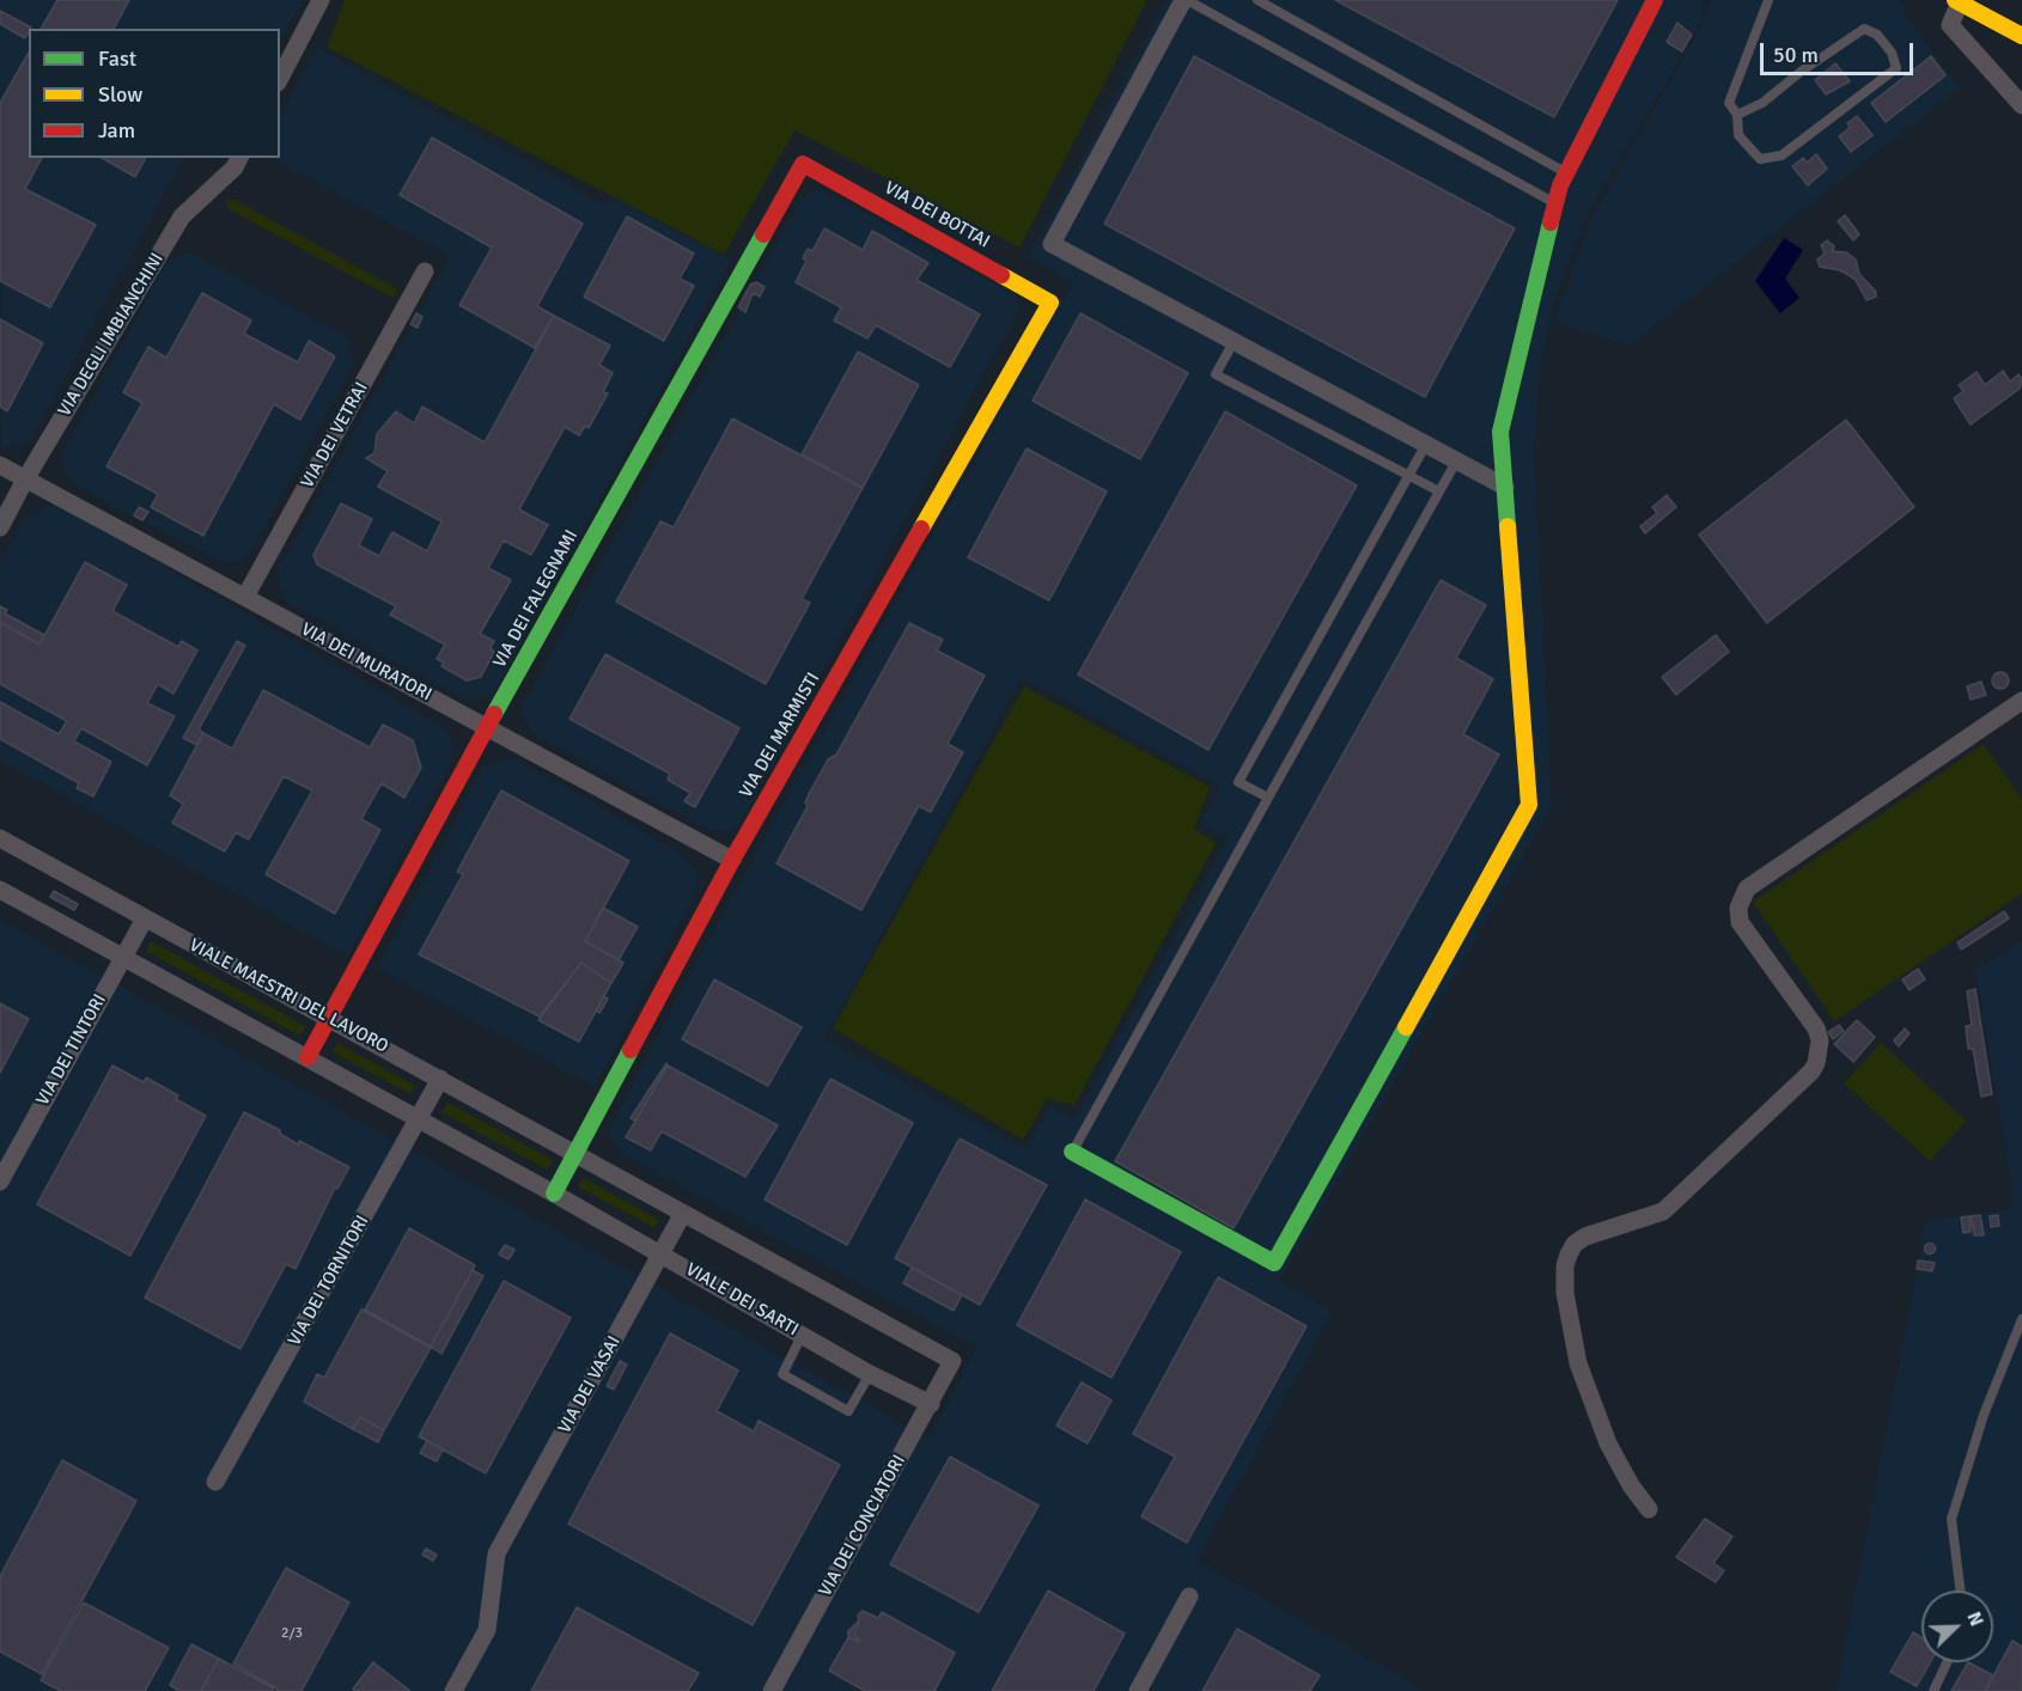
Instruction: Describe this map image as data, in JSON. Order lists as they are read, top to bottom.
{
  "streets": {
    "street": [
      "VIA DEI BOTTAI",
      "VIA DEGLI IMBIANCHINI",
      "VIA DEI VETRAI",
      "VIA DEI FALEGNAMI",
      "VIA DEI MURATORI",
      "VIA DEI MARMISTI",
      "VIALE MAESTRI DEL LAVORO",
      "VIA DEI TINTORI",
      "VIA DEI TORNITORI",
      "VIALE DEI SARTI",
      "VIA DEI VASAI",
      "VIA DEI CONCIATORI"
    ]
  },
  "crossings": [
    ["VIA DEI BOTTAI", "VIA DEI FALEGNAMI"],
    ["VIA DEI BOTTAI", "VIA DEI MARMISTI"],
    ["VIA DEGLI IMBIANCHINI", "VIA DEI MURATORI"],
    ["VIA DEI VETRAI", "VIA DEI MURATORI"],
    ["VIA DEI FALEGNAMI", "VIA DEI MURATORI"],
    ["VIA DEI FALEGNAMI", "VIALE MAESTRI DEL LAVORO"],
    ["VIA DEI MURATORI", "VIA DEI MARMISTI"],
    ["VIA DEI MARMISTI", "VIALE MAESTRI DEL LAVORO"],
    ["VIA DEI MARMISTI", "VIALE DEI SARTI"],
    ["VIALE MAESTRI DEL LAVORO", "VIA DEI TINTORI"],
    ["VIALE MAESTRI DEL LAVORO", "VIA DEI TORNITORI"],
    ["VIALE DEI SARTI", "VIA DEI VASAI"],
    ["VIALE DEI SARTI", "VIA DEI CONCIATORI"],
    ["VIA DEI VASAI", "VIA DEI CONCIATORI"]
  ],
  "house_numbers": ["2/3"],
  "legend": ["Fast", "Slow", "Jam"],
  "scale_bar": "50 m",
  "north": "top right"
}
